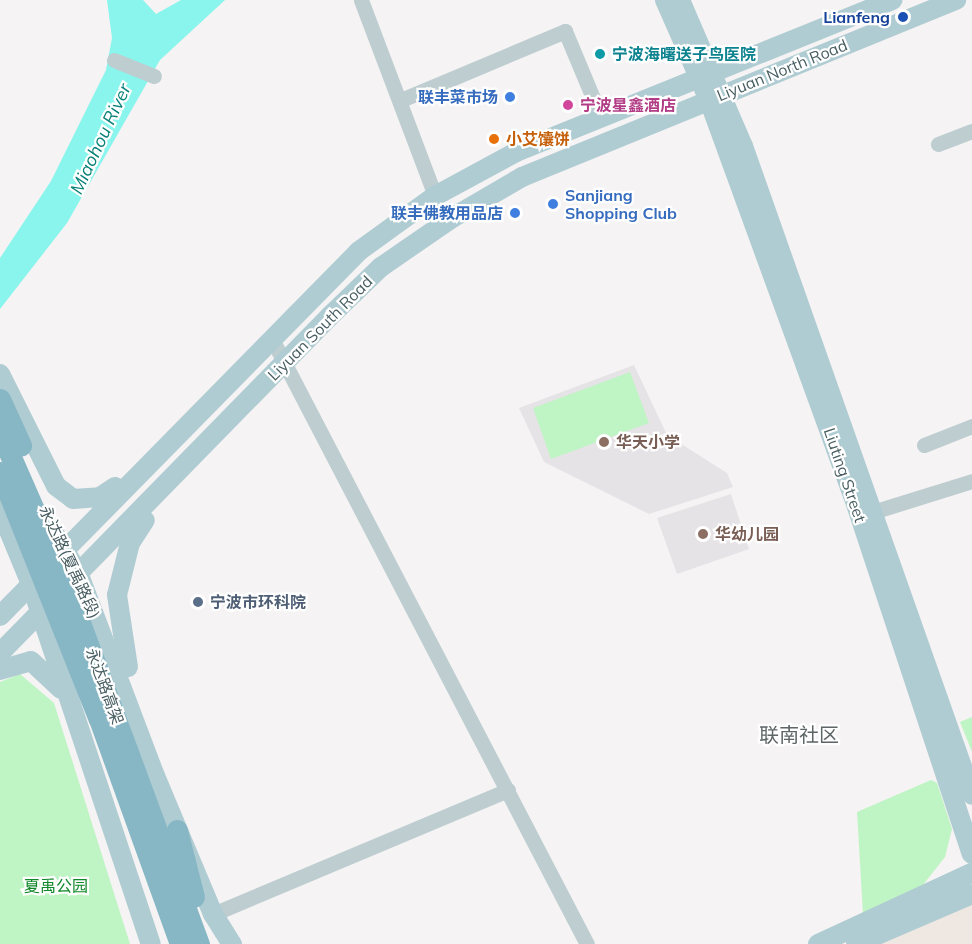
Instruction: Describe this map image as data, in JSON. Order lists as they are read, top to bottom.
{
  "streets": {
    "highway": ["永达路高架"],
    "main road": [
      "Liyuan North Road",
      "Liyuan South Road",
      "Liuting Street",
      "永达路(夏禹路段)"
    ]
  },
  "crossings": [
    ["Liyuan North Road", "Liyuan South Road"],
    ["Liyuan North Road", "Liuting Street"],
    ["Liyuan South Road", "Liuting Street"],
    ["Liyuan South Road", "永达路(夏禹路段)"],
    ["永达路(夏禹路段)", "永达路高架"]
  ],
  "districts": ["联南社区"],
  "water": ["Miaohou River"],
  "parks": ["夏禹公园"],
  "places": [
    "Lianfeng",
    "宁波海曙送子鸟医院",
    "联丰菜市场",
    "宁波星鑫酒店",
    "小艾馕饼",
    "Sanjiang Shopping Club",
    "联丰佛教用品店",
    "华天小学",
    "华幼儿园",
    "宁波市环科院"
  ]
}
